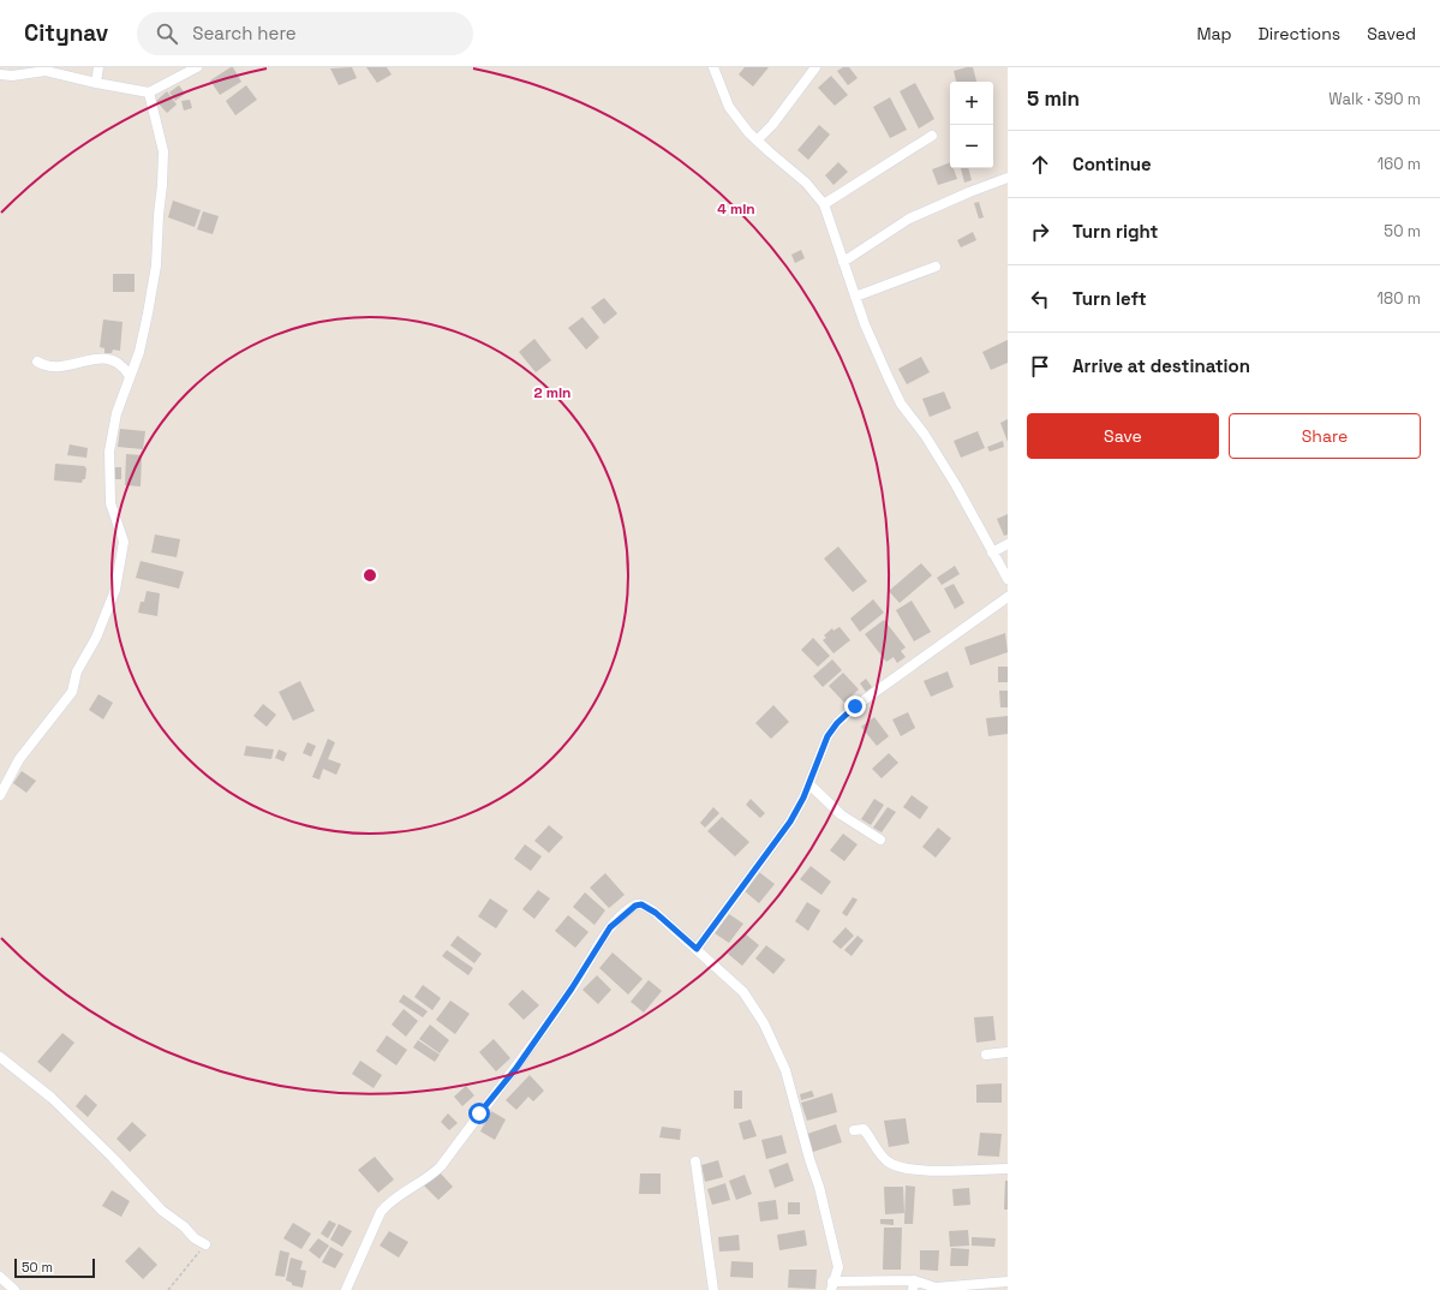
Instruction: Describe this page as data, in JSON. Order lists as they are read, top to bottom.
{
  "scale_bar": "50 m",
  "page": {
    "header": "Citynav",
    "search": "Search here",
    "nav": ["Map", "Directions", "Saved"],
    "heading": ["5 min", "Walk · 390 m"],
    "map_buttons": ["+", "−"],
    "list": [
      ["Continue", "160 m"],
      ["Turn right", "50 m"],
      ["Turn left", "180 m"],
      "Arrive at destination"
    ],
    "buttons": ["Save", "Share"],
    "scale": "50 m"
  },
  "rings": ["4 min", "2 min"]
}
